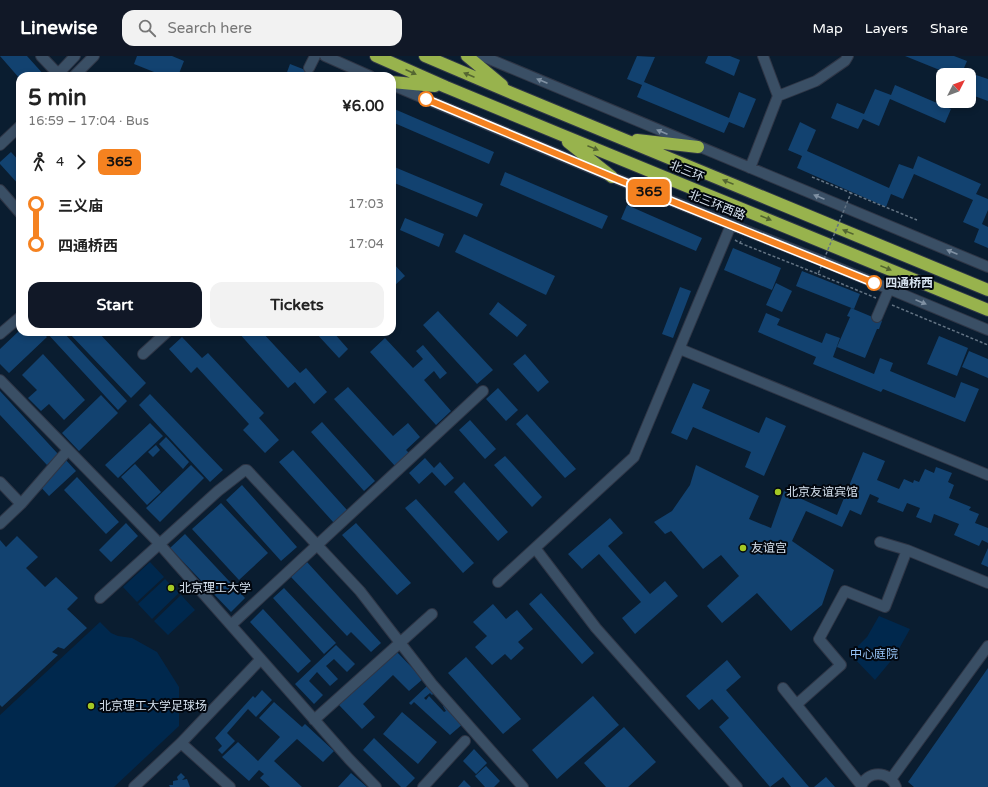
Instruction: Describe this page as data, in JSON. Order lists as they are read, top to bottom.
{
  "streets": {
    "highway": ["北三环"],
    "street": ["北三环西路"]
  },
  "parks": ["中心庭院"],
  "places": [
    "四通桥西",
    "北京友谊宾馆",
    "友谊宫",
    "北京理工大学",
    "北京理工大学足球场"
  ],
  "lines": ["bus line 365"],
  "north": "top right",
  "page": {
    "header": "Linewise",
    "search": "Search here",
    "nav": ["Map", "Layers", "Share"],
    "on_map": "365",
    "heading": ["5 min", "16:59 – 17:04 · Bus", "¥6.00"],
    "legs": ["4", "365"],
    "list": [
      {
        "name": "三义庙",
        "value": "17:03"
      },
      {
        "name": "四通桥西",
        "value": "17:04"
      }
    ],
    "buttons": ["Start", "Tickets"]
  }
}
